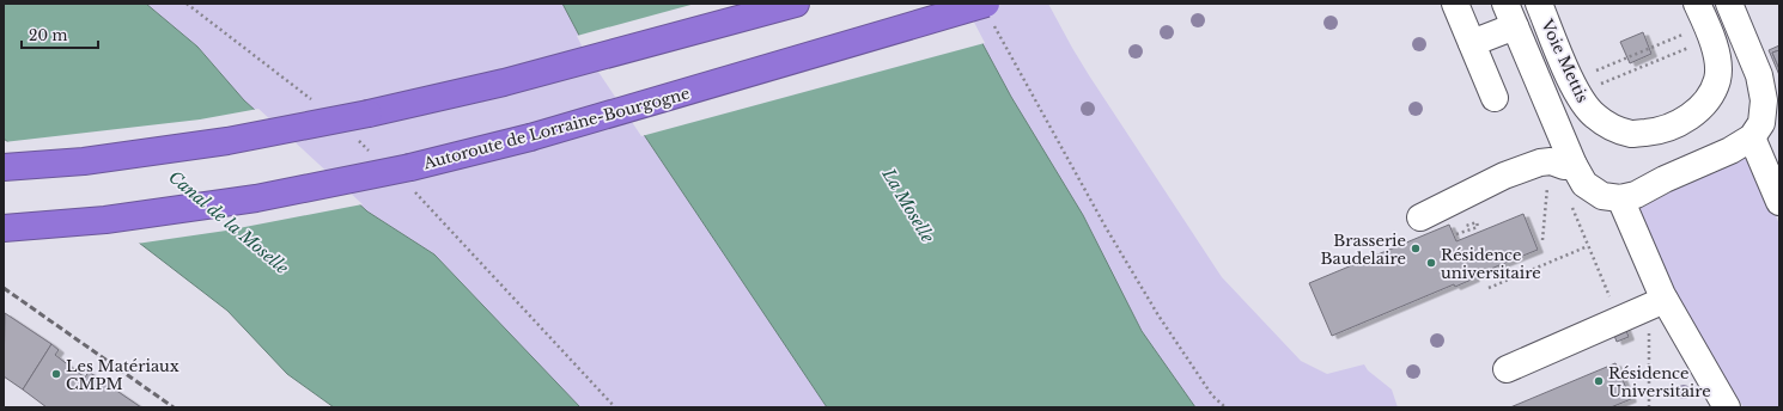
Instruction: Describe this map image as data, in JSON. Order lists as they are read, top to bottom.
{
  "streets": {
    "highway": ["Autoroute de Lorraine-Bourgogne"],
    "street": ["Voie Mettis"]
  },
  "water": ["La Moselle", "Canal de la Moselle"],
  "places": [
    "Brasserie Baudelaire",
    "Résidence universitaire",
    "Les Matériaux CMPM",
    "Résidence Universitaire"
  ],
  "scale_bar": "20 m"
}
